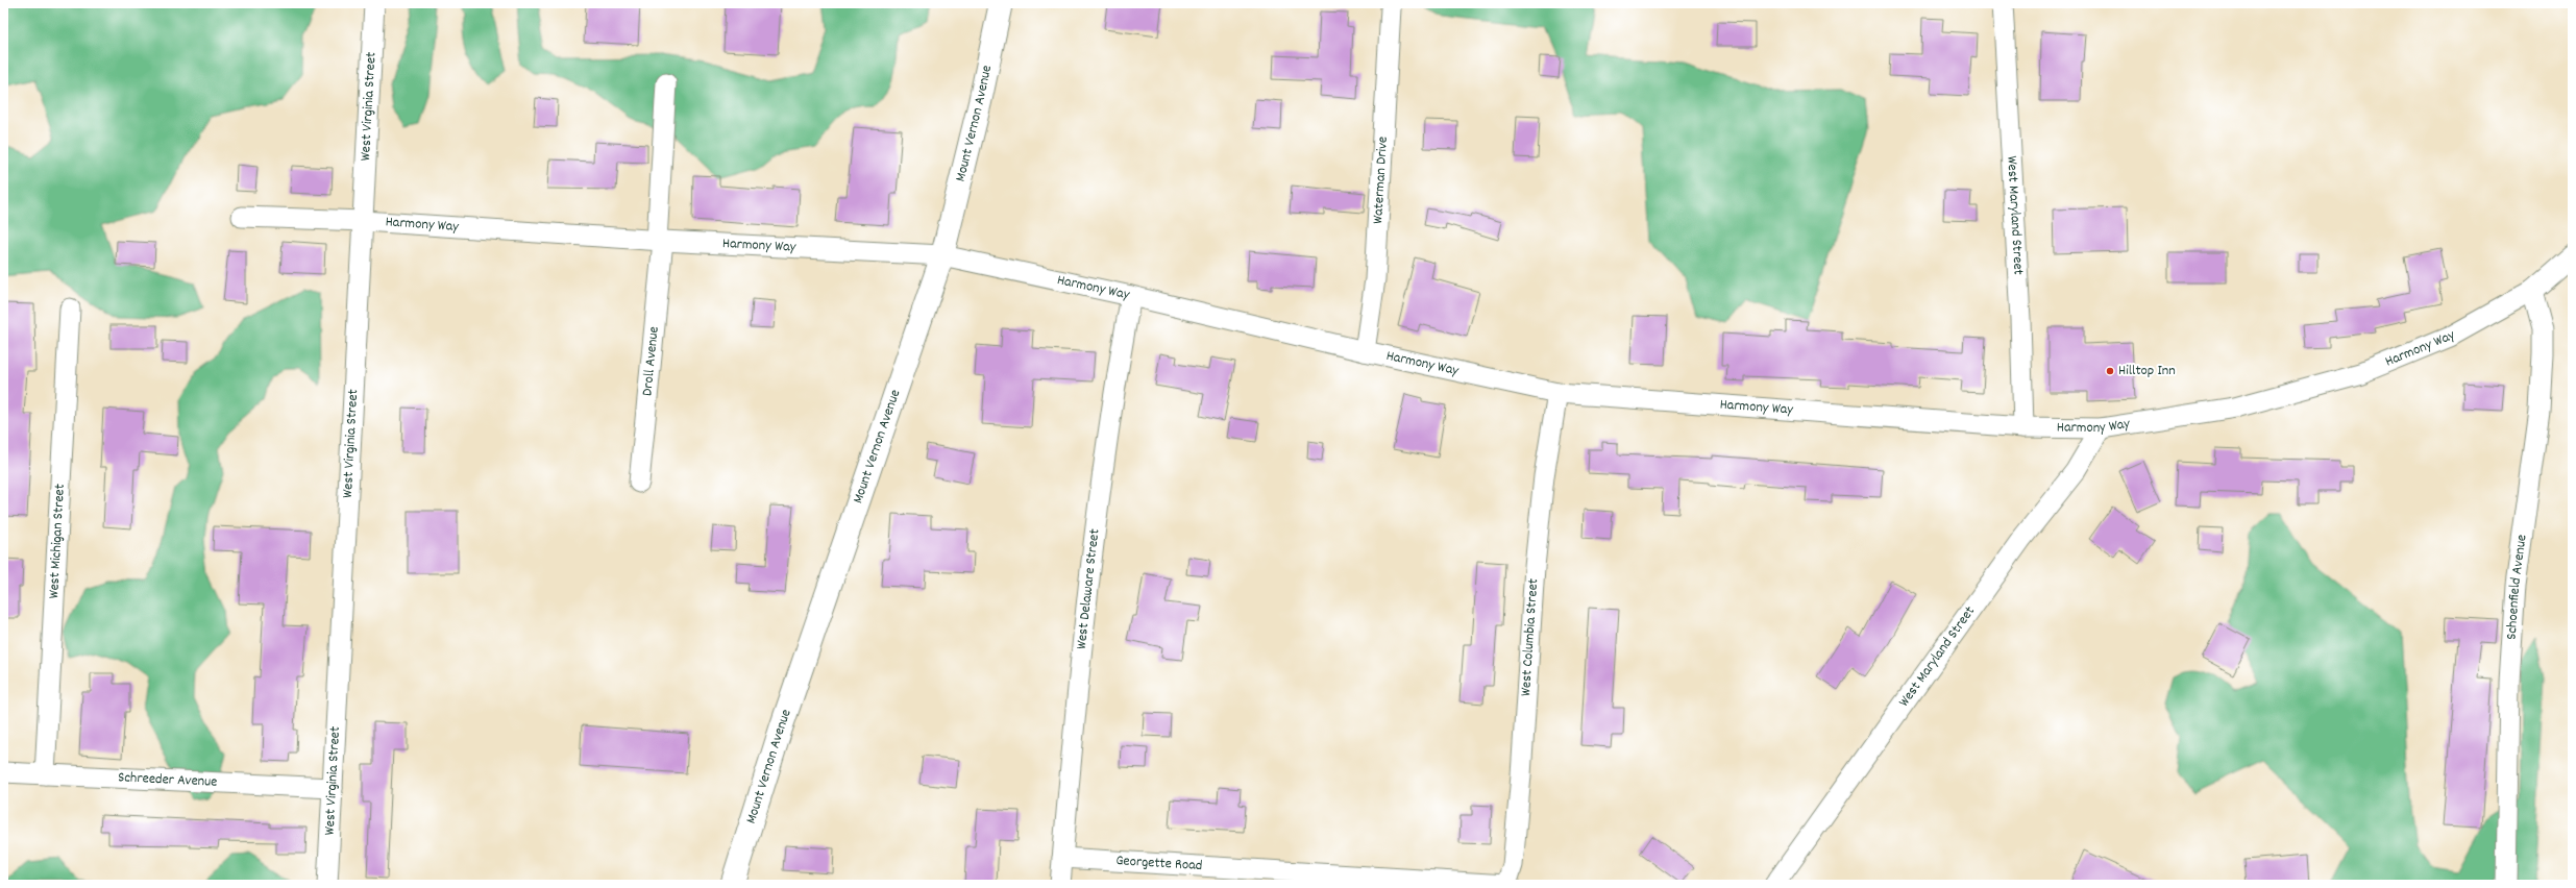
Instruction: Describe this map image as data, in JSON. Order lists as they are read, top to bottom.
{
  "streets": {
    "main road": ["Mount Vernon Avenue"],
    "street": [
      "West Virginia Street",
      "Waterman Drive",
      "West Maryland Street",
      "Harmony Way",
      "Droll Avenue",
      "West Michigan Street",
      "Schoenfield Avenue",
      "West Delaware Street",
      "West Columbia Street",
      "Schreeder Avenue",
      "Georgette Road"
    ]
  },
  "crossings": [
    ["West Virginia Street", "Harmony Way"],
    ["West Virginia Street", "Schreeder Avenue"],
    ["Mount Vernon Avenue", "Harmony Way"],
    ["Waterman Drive", "Harmony Way"],
    ["West Maryland Street", "Harmony Way"],
    ["Harmony Way", "Droll Avenue"],
    ["Harmony Way", "Schoenfield Avenue"],
    ["Harmony Way", "West Delaware Street"],
    ["Harmony Way", "West Columbia Street"],
    ["West Michigan Street", "Schreeder Avenue"],
    ["West Delaware Street", "Georgette Road"],
    ["West Columbia Street", "Georgette Road"]
  ],
  "places": ["Hilltop Inn"]
}
